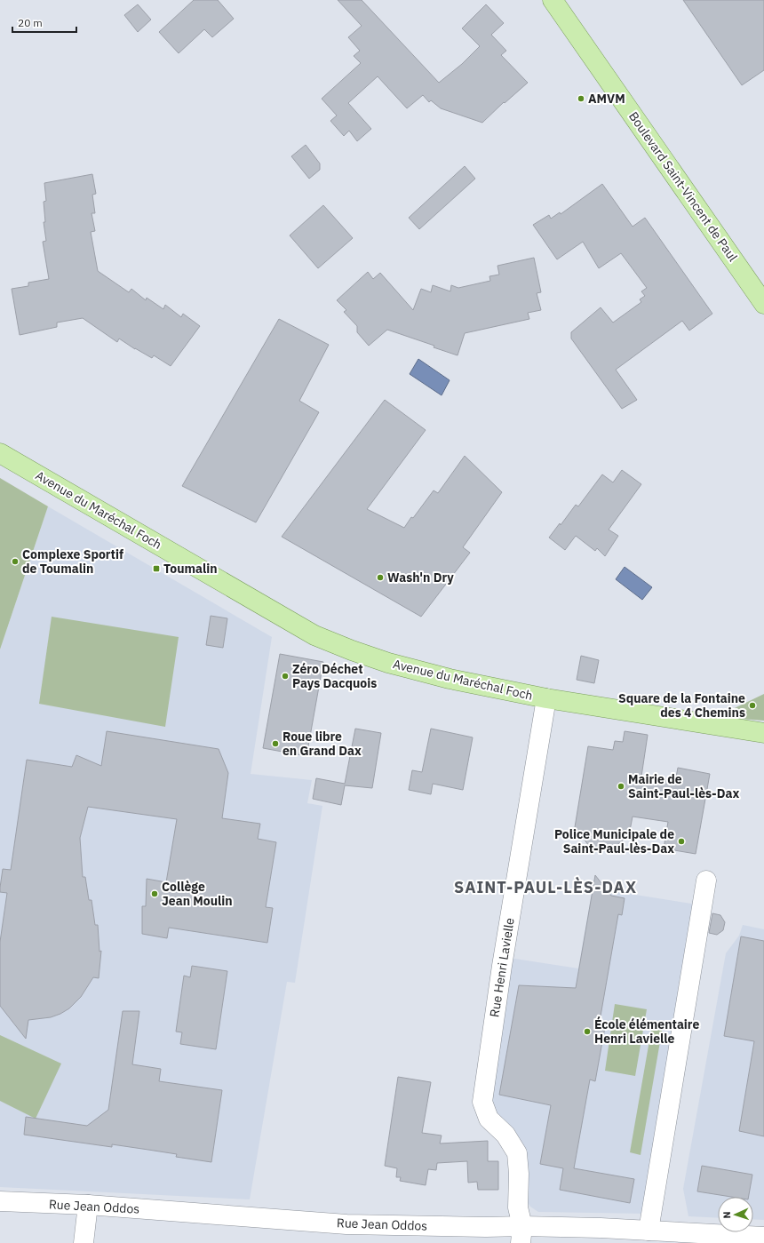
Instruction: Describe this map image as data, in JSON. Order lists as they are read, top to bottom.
{
  "streets": {
    "main road": ["Boulevard Saint-Vincent de Paul", "Avenue du Maréchal Foch"],
    "street": ["Rue Henri Lavielle", "Rue Jean Oddos"]
  },
  "crossings": [
    ["Avenue du Maréchal Foch", "Rue Henri Lavielle"],
    ["Rue Henri Lavielle", "Rue Jean Oddos"]
  ],
  "districts": ["SAINT-PAUL-LÈS-DAX"],
  "places": {
    "other": [
      "AMVM",
      "Complexe Sportif de Toumalin",
      "Wash'n Dry",
      "Zéro Déchet Pays Dacquois",
      "Square de la Fontaine des 4 Chemins",
      "Roue libre en Grand Dax",
      "Mairie de Saint-Paul-lès-Dax",
      "Police Municipale de Saint-Paul-lès-Dax",
      "Collège Jean Moulin",
      "École élémentaire Henri Lavielle"
    ],
    "transit": ["Toumalin"]
  },
  "scale_bar": "20 m",
  "north": "left"
}
